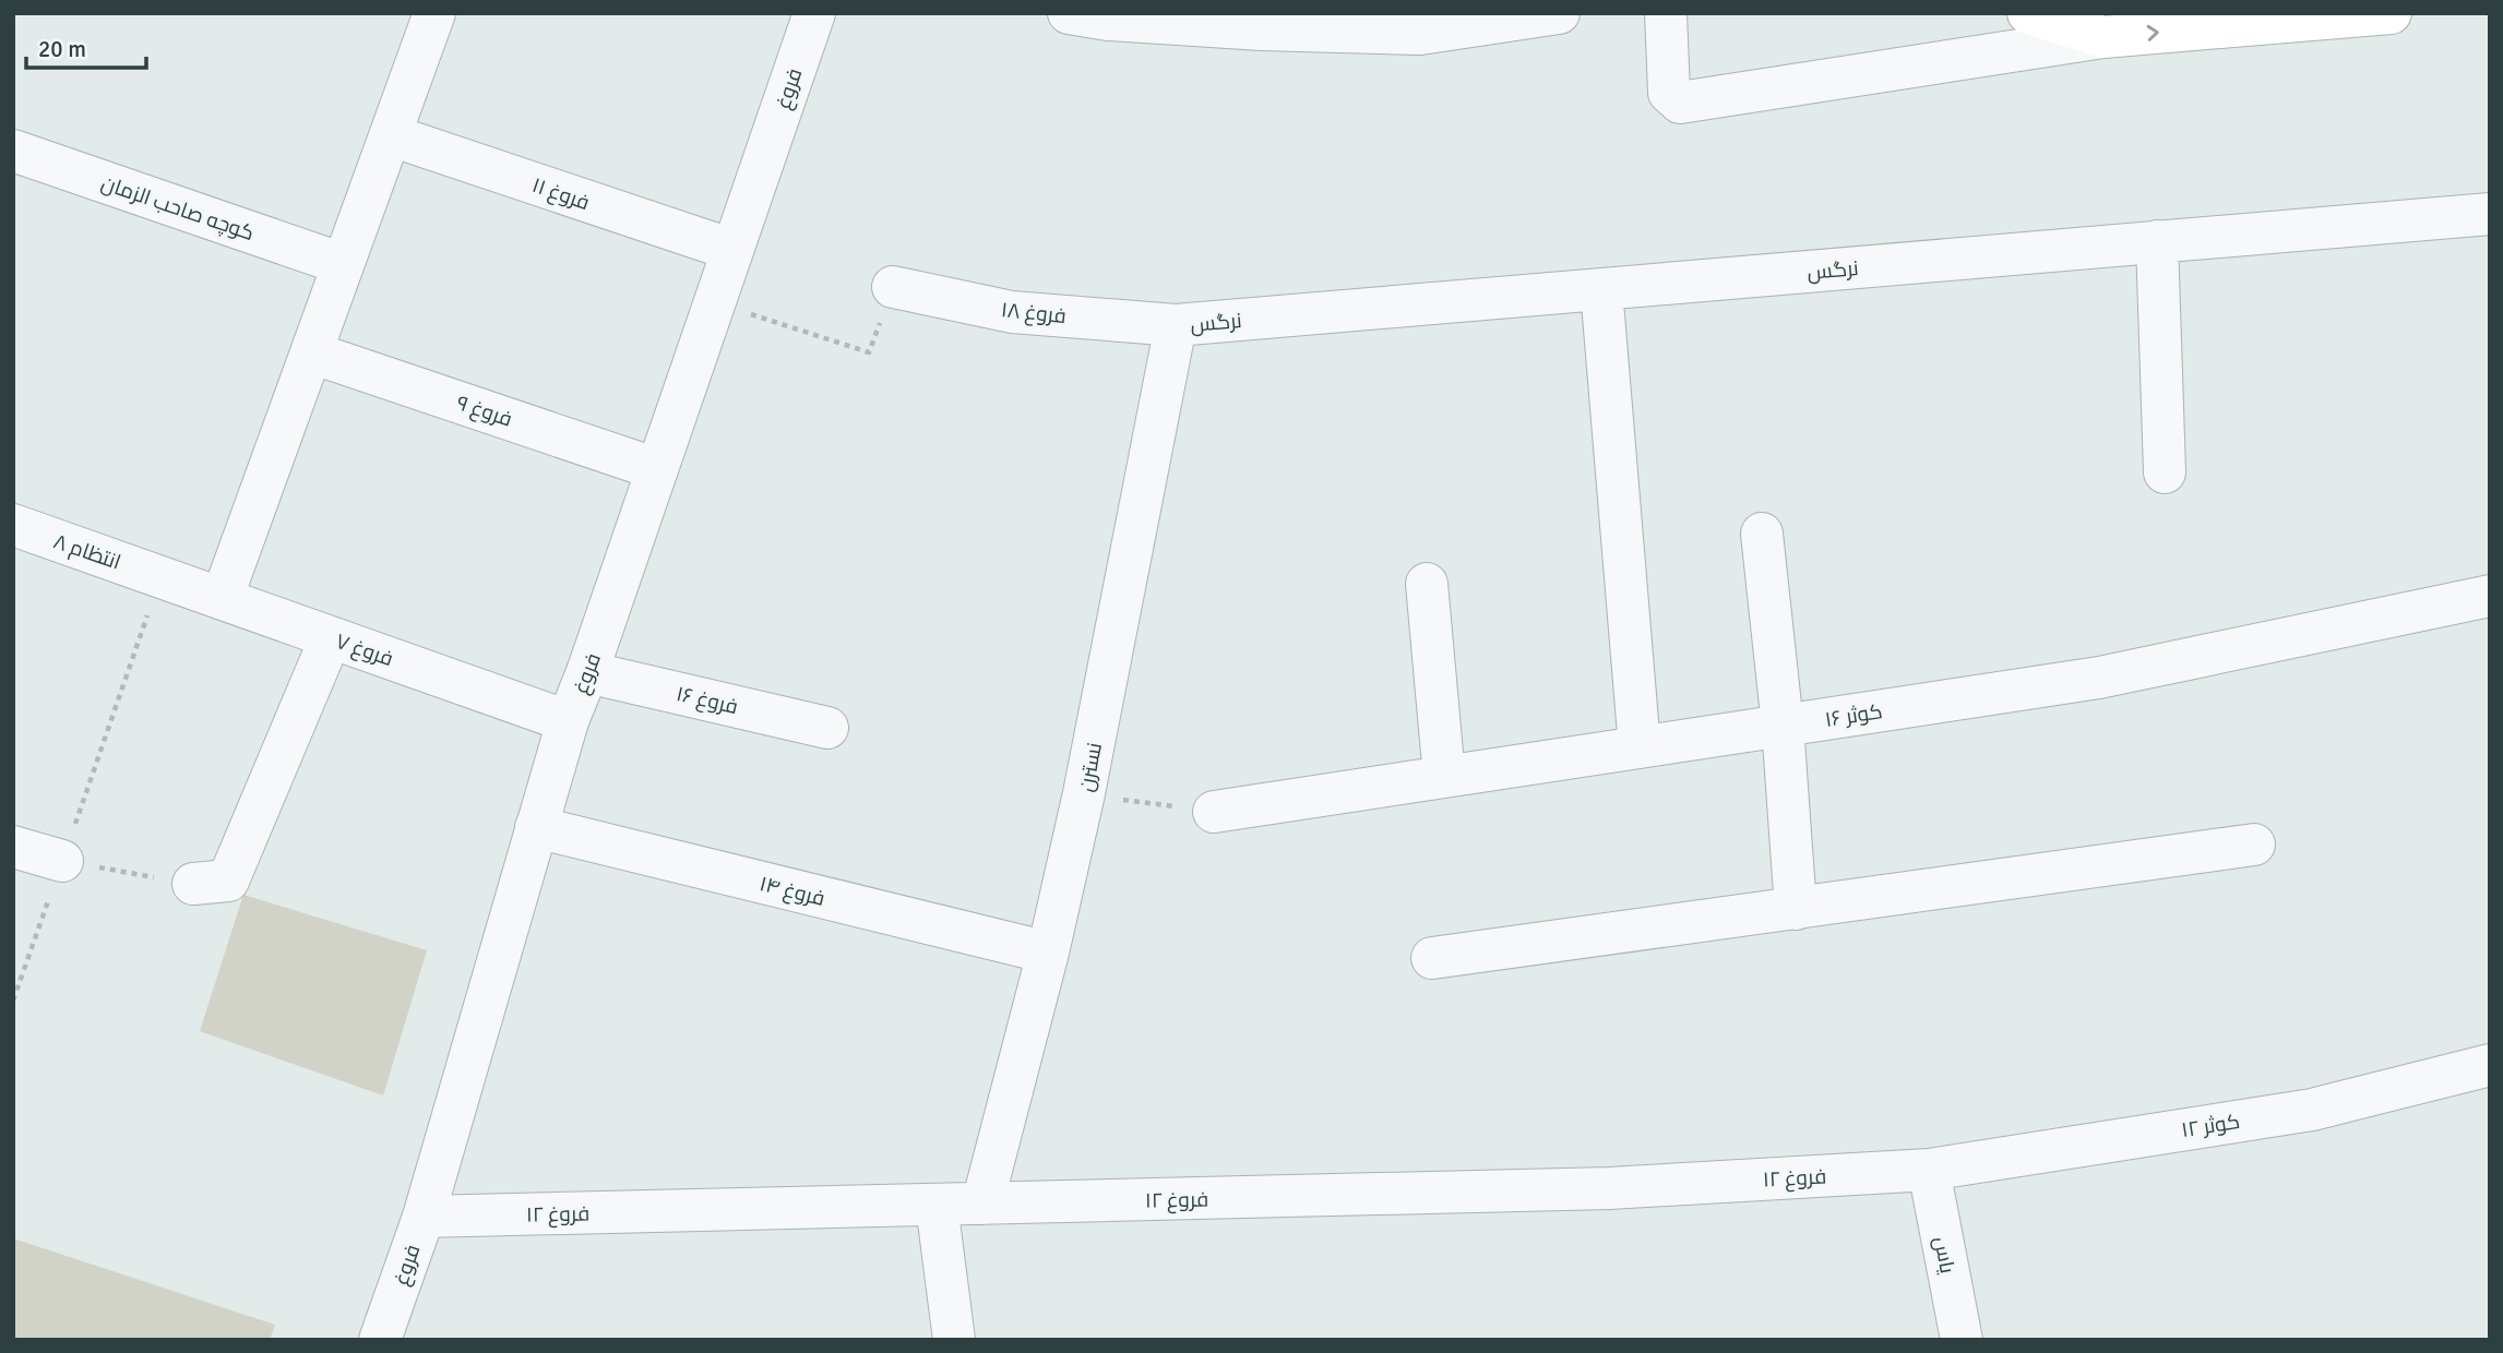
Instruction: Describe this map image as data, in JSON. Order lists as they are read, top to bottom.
{
  "streets": {
    "street": [
      "فروغ",
      "فروغ ۱۱",
      "کوچه صاحب الزمان",
      "نرگس",
      "فروغ ۱۸",
      "فروغ ۹",
      "انتظام ۸",
      "فروغ ۷",
      "فروغ ۱۶",
      "کوثر ۱۶",
      "نسترن",
      "فروغ ۱۴",
      "کوثر ۱۲",
      "فروغ ۱۲",
      "یاس"
    ]
  },
  "crossings": [
    ["فروغ", "فروغ ۱۱"],
    ["فروغ", "فروغ ۹"],
    ["فروغ", "فروغ ۷"],
    ["فروغ", "فروغ ۱۶"],
    ["فروغ", "فروغ ۱۴"],
    ["فروغ", "فروغ ۱۲"],
    ["نرگس", "فروغ ۱۸"],
    ["نرگس", "نسترن"],
    ["فروغ ۱۸", "نسترن"],
    ["انتظام ۸", "فروغ ۷"],
    ["نسترن", "فروغ ۱۴"],
    ["نسترن", "فروغ ۱۲"],
    ["کوثر ۱۲", "فروغ ۱۲"],
    ["کوثر ۱۲", "یاس"],
    ["فروغ ۱۲", "یاس"]
  ],
  "scale_bar": "20 m"
}
